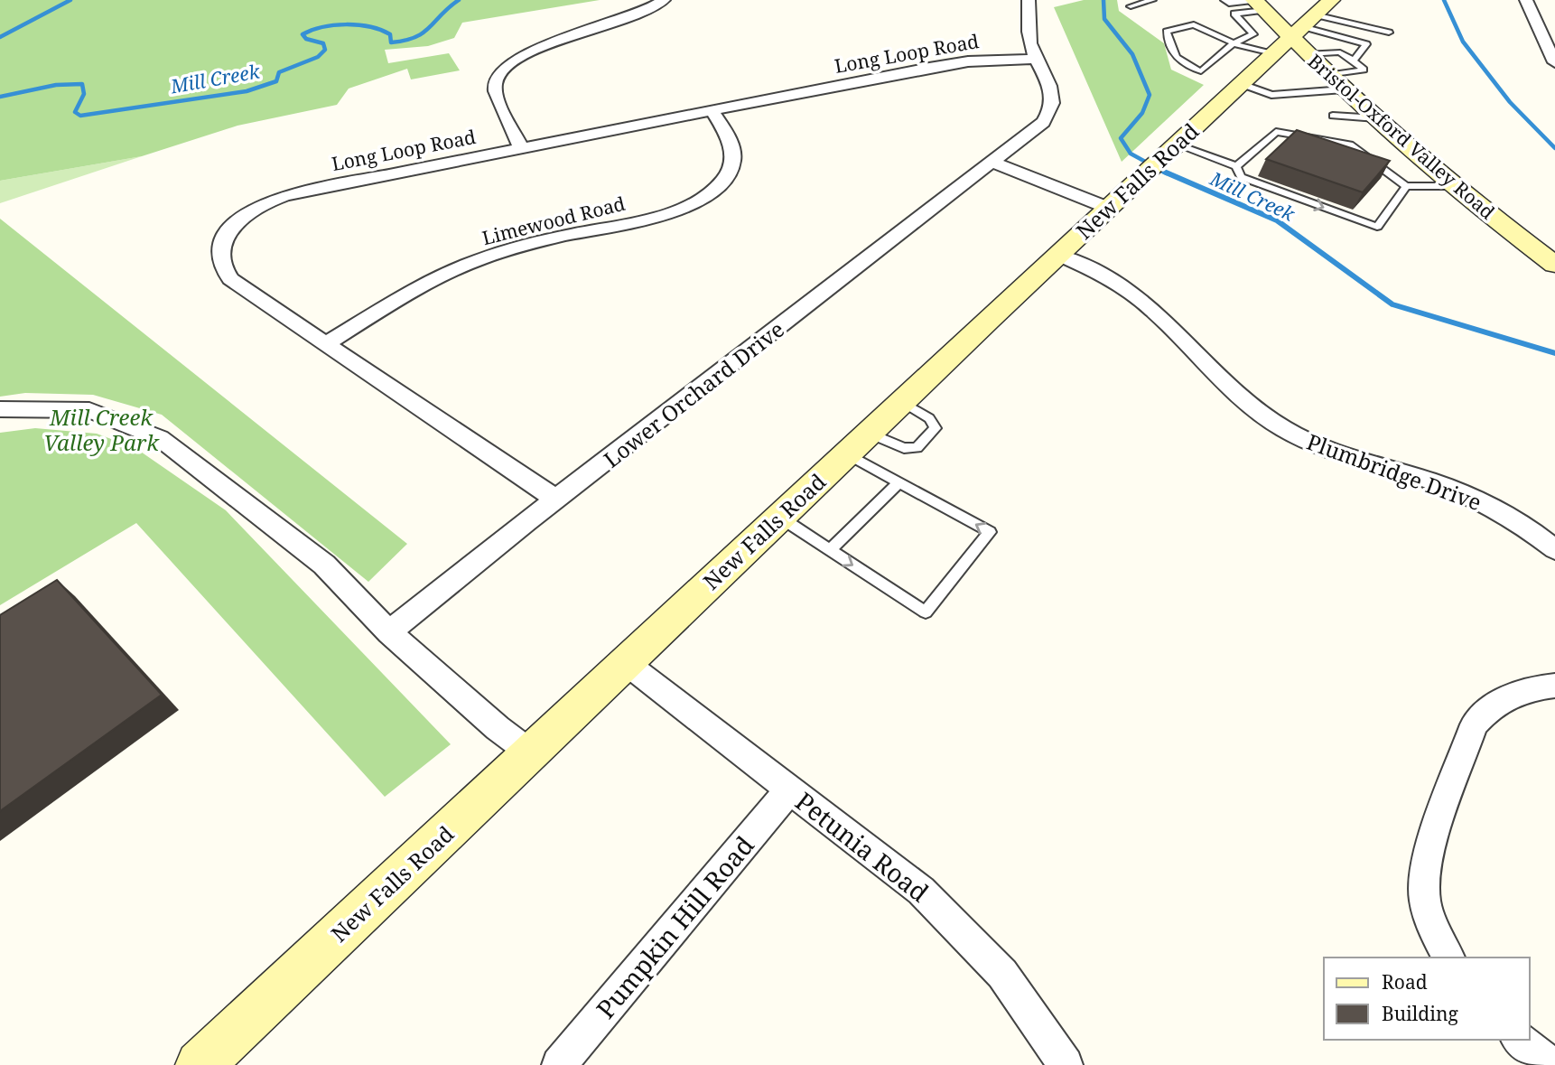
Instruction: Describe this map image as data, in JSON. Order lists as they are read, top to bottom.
{
  "streets": {
    "main road": ["Bristol-Oxford Valley Road", "New Falls Road"],
    "street": [
      "Long Loop Road",
      "Limewood Road",
      "Lower Orchard Drive",
      "Plumbridge Drive",
      "Petunia Road",
      "Pumpkin Hill Road"
    ]
  },
  "crossings": [
    ["Long Loop Road", "Limewood Road"],
    ["Long Loop Road", "Lower Orchard Drive"],
    ["Bristol-Oxford Valley Road", "New Falls Road"],
    ["New Falls Road", "Plumbridge Drive"],
    ["New Falls Road", "Petunia Road"],
    ["Petunia Road", "Pumpkin Hill Road"]
  ],
  "water": ["Mill Creek"],
  "parks": ["Mill Creek Valley Park"],
  "legend": ["Road", "Building"]
}
